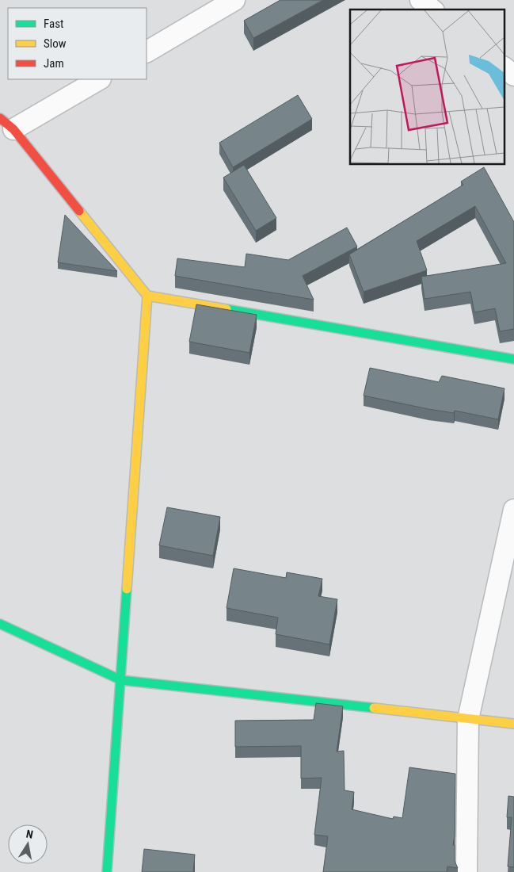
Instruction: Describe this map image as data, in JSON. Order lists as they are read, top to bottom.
{
  "legend": ["Fast", "Slow", "Jam"],
  "north": "top"
}
